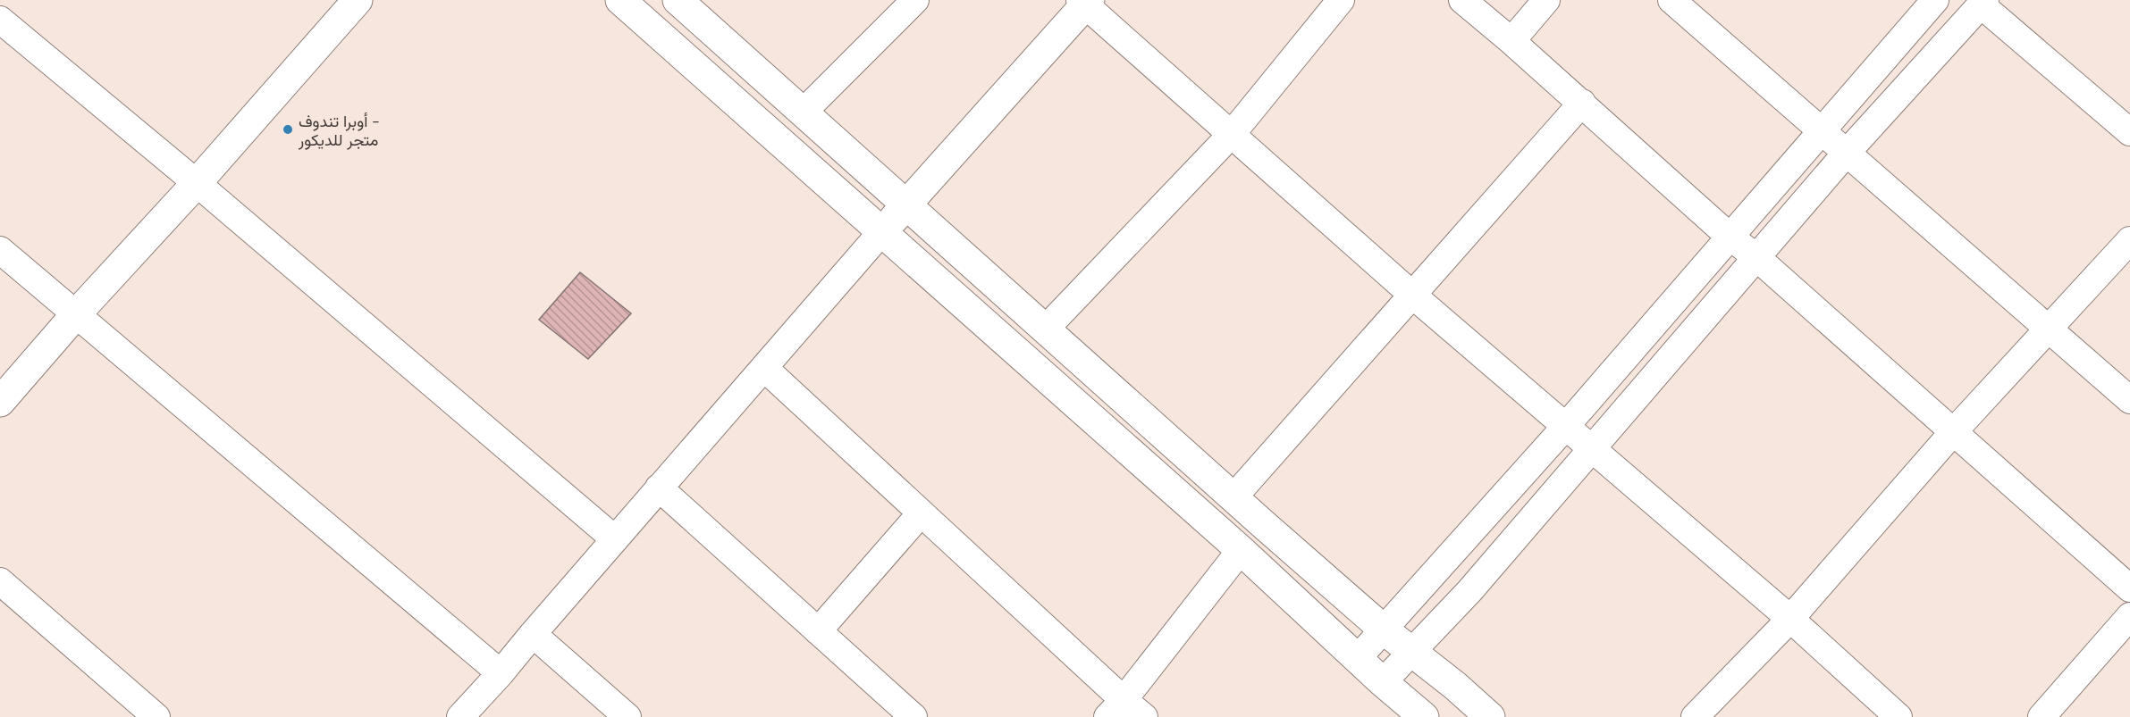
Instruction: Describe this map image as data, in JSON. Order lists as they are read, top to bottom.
{
  "places": ["أوبرا تندوف - متجر للديكور"]
}
